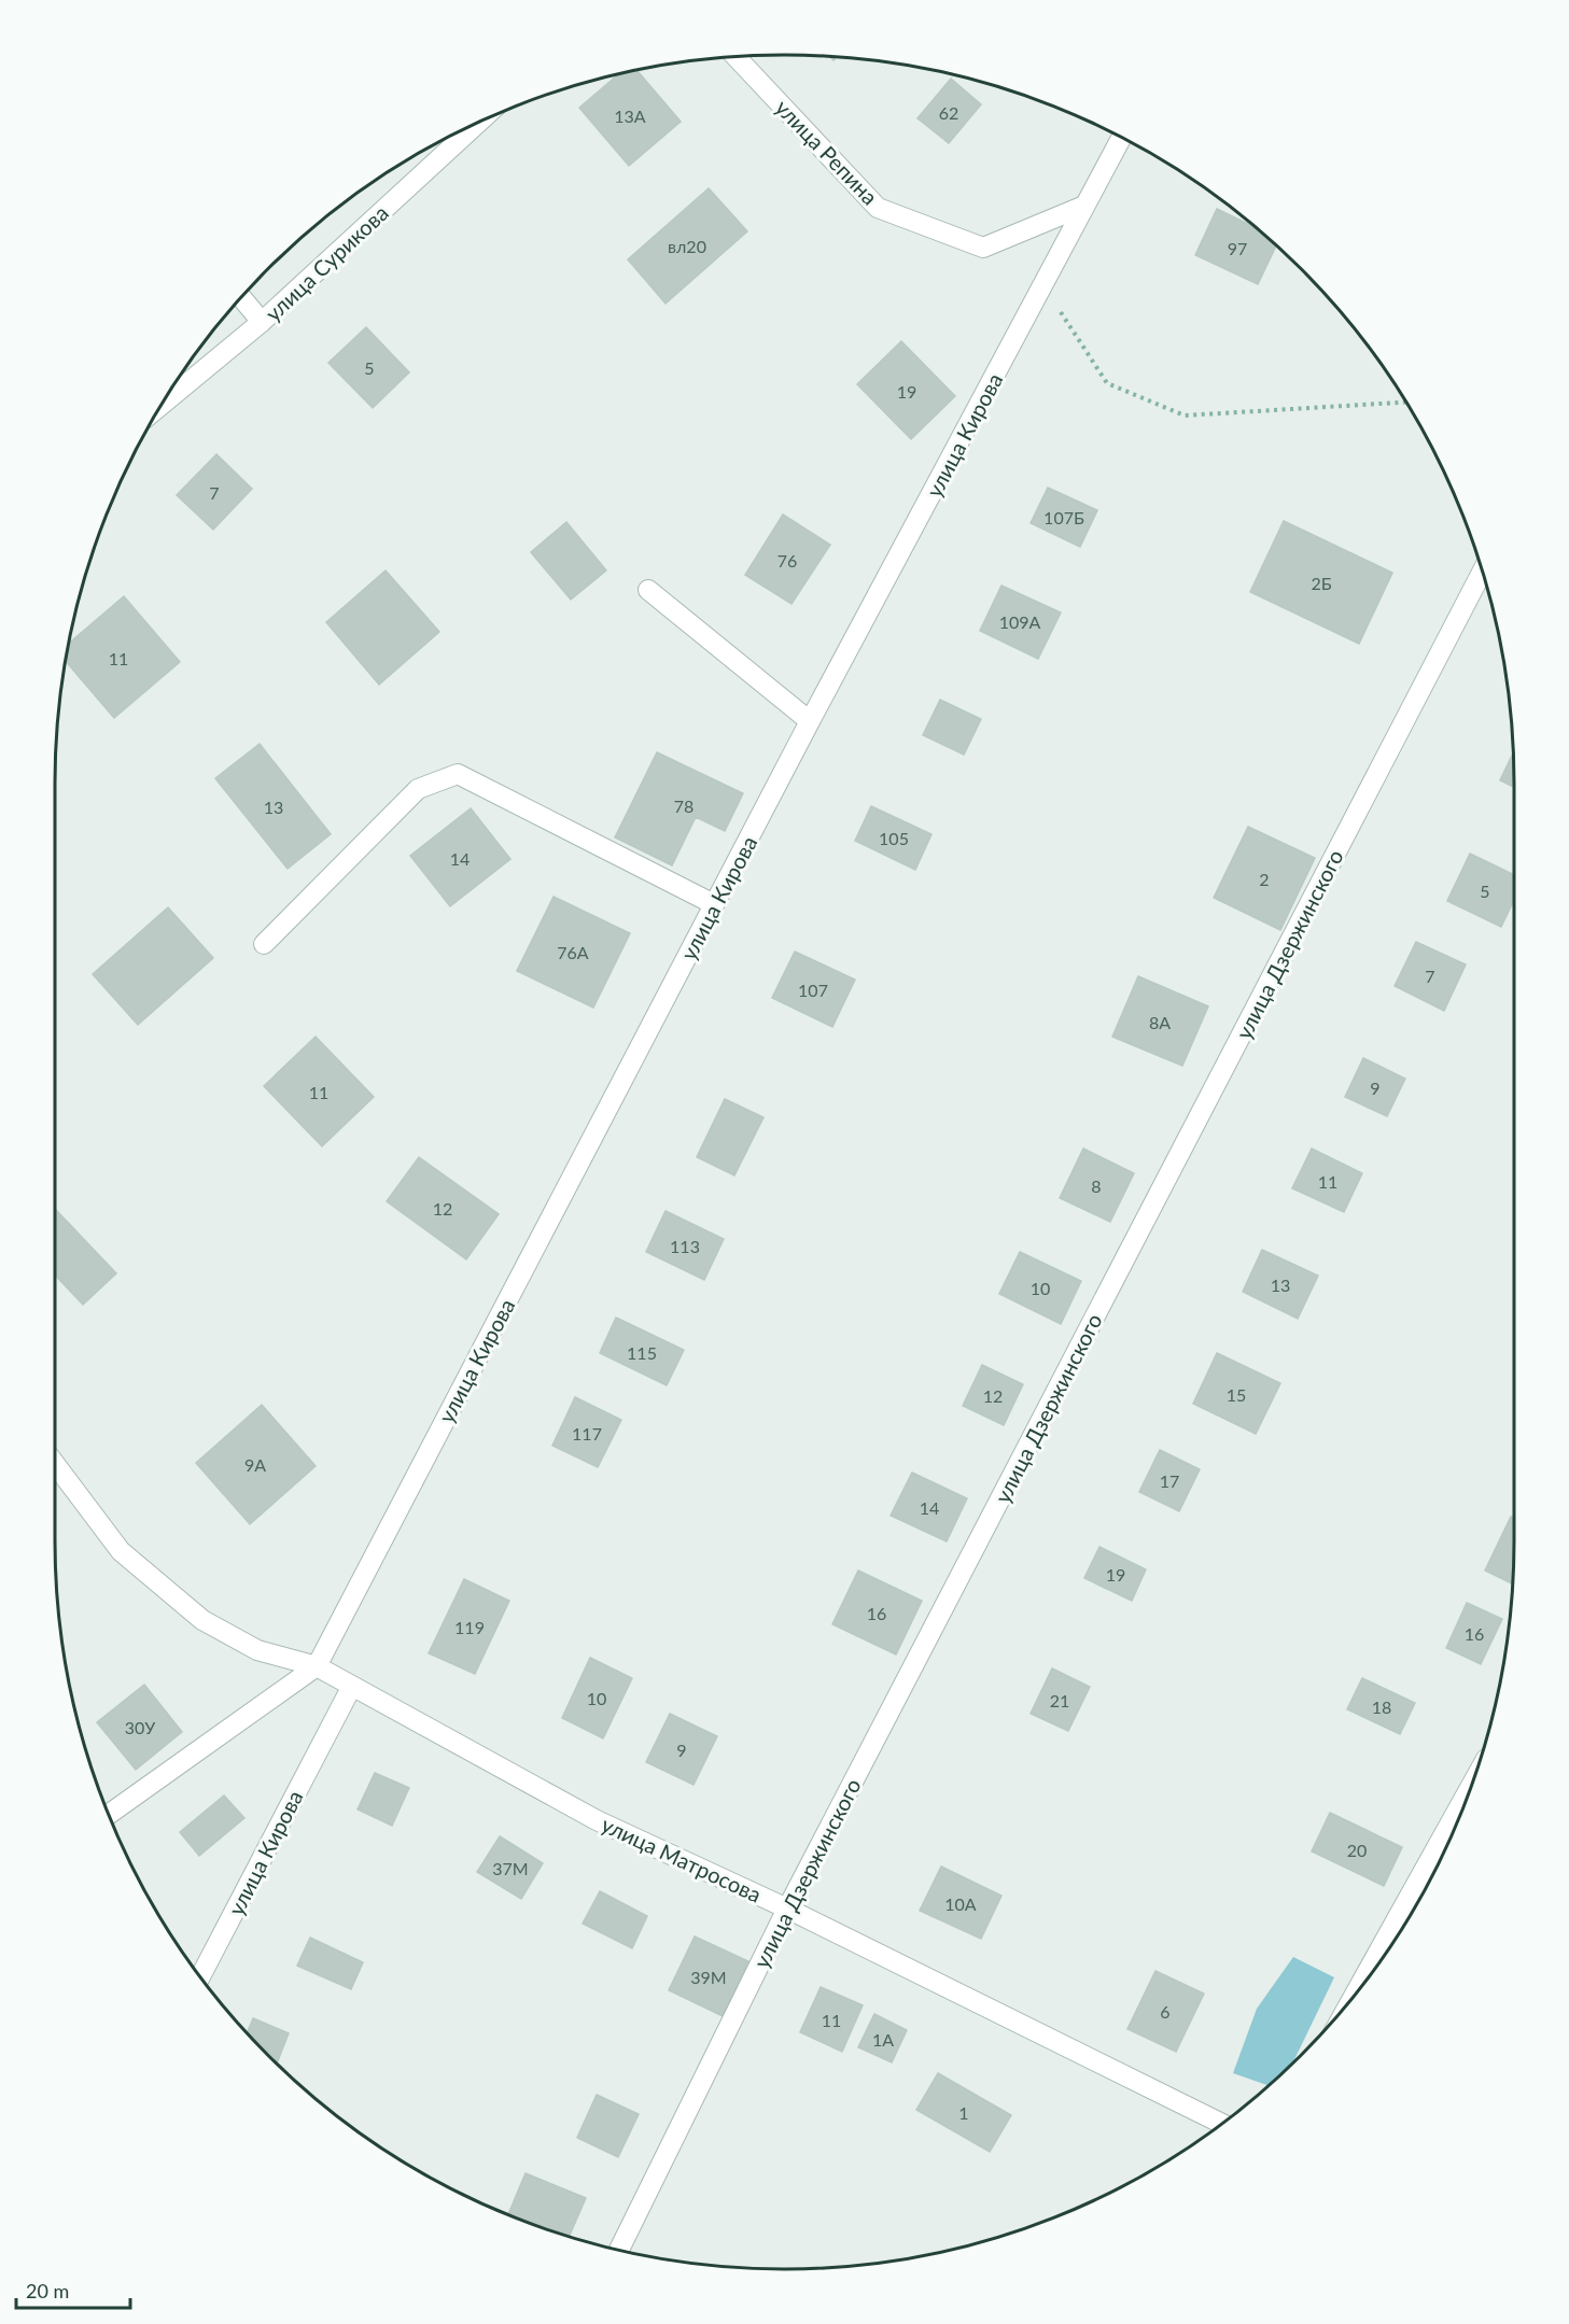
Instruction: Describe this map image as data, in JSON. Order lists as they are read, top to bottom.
{
  "streets": {
    "street": [
      "улица Репина",
      "улица Сурикова",
      "улица Кирова",
      "улица Дзержинского",
      "улица Матросова"
    ]
  },
  "crossings": [
    ["улица Репина", "улица Кирова"],
    ["улица Кирова", "улица Матросова"],
    ["улица Дзержинского", "улица Матросова"]
  ],
  "house_numbers": [
    "62",
    "13А",
    "вл20",
    "97",
    "5",
    "19",
    "7",
    "107Б",
    "76",
    "2Б",
    "109А",
    "11",
    "78",
    "13",
    "105",
    "14",
    "2",
    "5",
    "76А",
    "7",
    "107",
    "8А",
    "9",
    "11",
    "11",
    "8",
    "12",
    "113",
    "13",
    "10",
    "115",
    "15",
    "12",
    "117",
    "9А",
    "17",
    "14",
    "19",
    "16",
    "119",
    "16",
    "10",
    "21",
    "18",
    "30У",
    "9",
    "20",
    "37М",
    "10А",
    "39М",
    "6",
    "11",
    "1А",
    "1"
  ],
  "scale_bar": "20 m"
}
